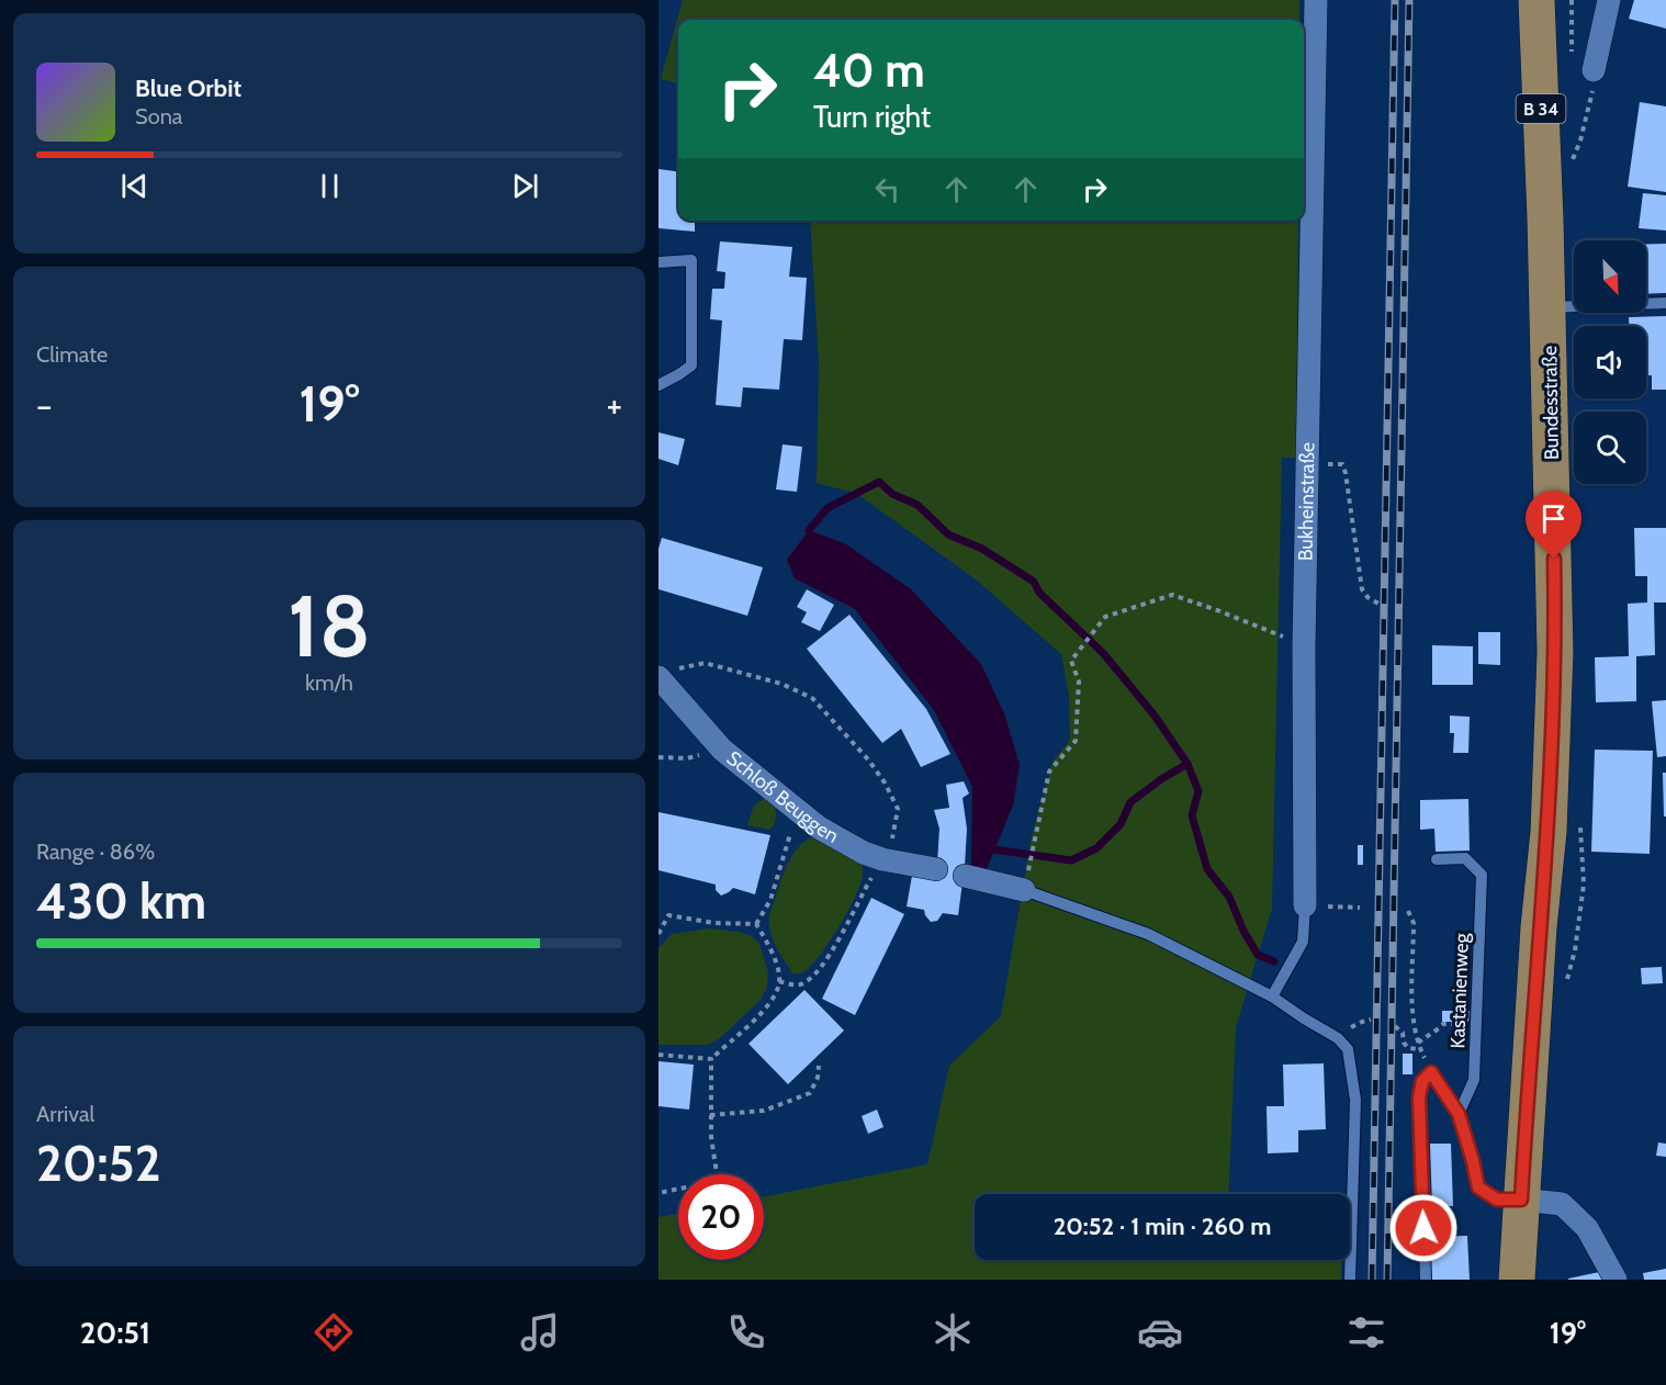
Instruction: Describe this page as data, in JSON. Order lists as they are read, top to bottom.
{
  "streets": {
    "main road": ["B 34", "Bundesstraße"],
    "street": ["Bukheinstraße", "Schloß Beuggen"],
    "lane": ["Kastanienweg"]
  },
  "north": "bottom right",
  "page": {
    "turn": ["40 m", "Turn right"],
    "song": ["Blue Orbit", "Sona"],
    "tile": [
      "Climate",
      ["18", "km/h"],
      ["Range · 86%", "430 km"],
      ["Arrival", "20:52"]
    ],
    "heat": ["−", "19°", "+"],
    "limit": "20",
    "trip": "20:52 · 1 min · 260 m",
    "tabs": ["20:51", "19°"]
  }
}
